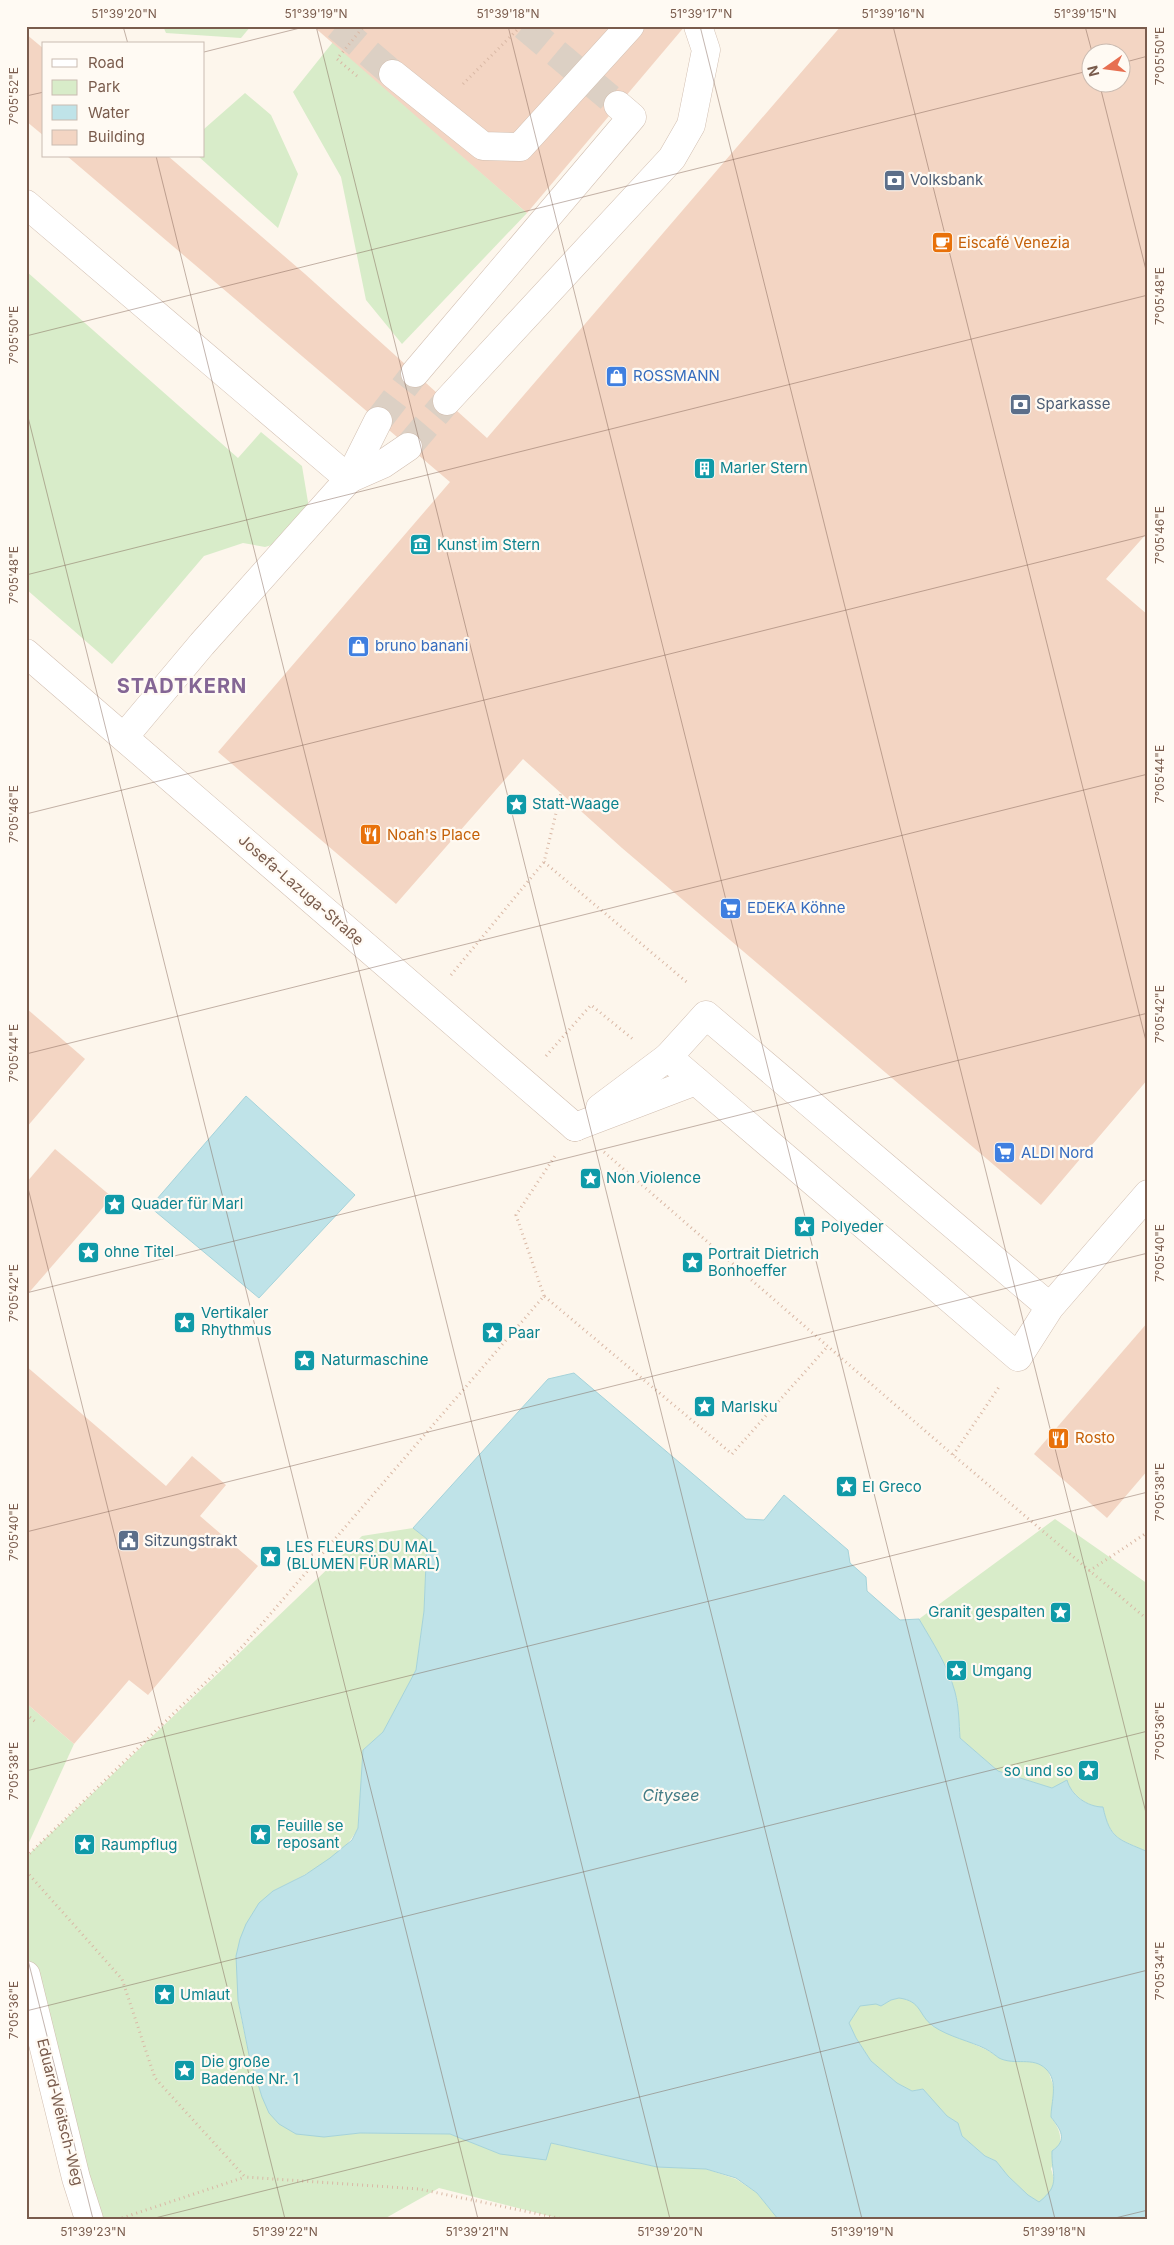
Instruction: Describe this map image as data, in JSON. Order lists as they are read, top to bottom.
{
  "streets": {
    "street": ["Josefa-Lazuga-Straße", "Eduard-Weitsch-Weg"]
  },
  "districts": ["STADTKERN"],
  "water": ["Citysee"],
  "places": {
    "bank": ["Volksbank", "Sparkasse"],
    "cafe": ["Eiscafé Venezia"],
    "shop": ["ROSSMANN", "bruno banani"],
    "building": ["Marler Stern"],
    "museum": ["Kunst im Stern"],
    "place": [
      "Statt-Waage",
      "Non Violence",
      "Quader für Marl",
      "Polyeder",
      "ohne Titel",
      "Portrait Dietrich Bonhoeffer",
      "Vertikaler Rhythmus",
      "Paar",
      "Naturmaschine",
      "Marlsku",
      "El Greco",
      "LES FLEURS DU MAL (BLUMEN FÜR MARL)",
      "Granit gespalten",
      "Umgang",
      "so und so",
      "Feuille se reposant",
      "Raumpflug",
      "Umlaut",
      "Die große Badende Nr. 1"
    ],
    "restaurant": ["Noah's Place", "Rosto"],
    "supermarket": ["EDEKA Köhne", "ALDI Nord"],
    "public building": ["Sitzungstrakt"]
  },
  "legend": [
    "Road",
    "Park",
    "Water",
    "Building"
  ],
  "north": "left",
  "coordinates": [
    "51°39'20\"N",
    "51°39'19\"N",
    "51°39'18\"N",
    "51°39'17\"N",
    "51°39'16\"N",
    "51°39'15\"N",
    "7°05'50\"E",
    "7°05'52\"E",
    "7°05'48\"E",
    "7°05'46\"E",
    "7°05'44\"E",
    "7°05'42\"E",
    "7°05'40\"E",
    "7°05'38\"E",
    "7°05'36\"E",
    "7°05'34\"E",
    "51°39'23\"N",
    "51°39'22\"N",
    "51°39'21\"N"
  ]
}
